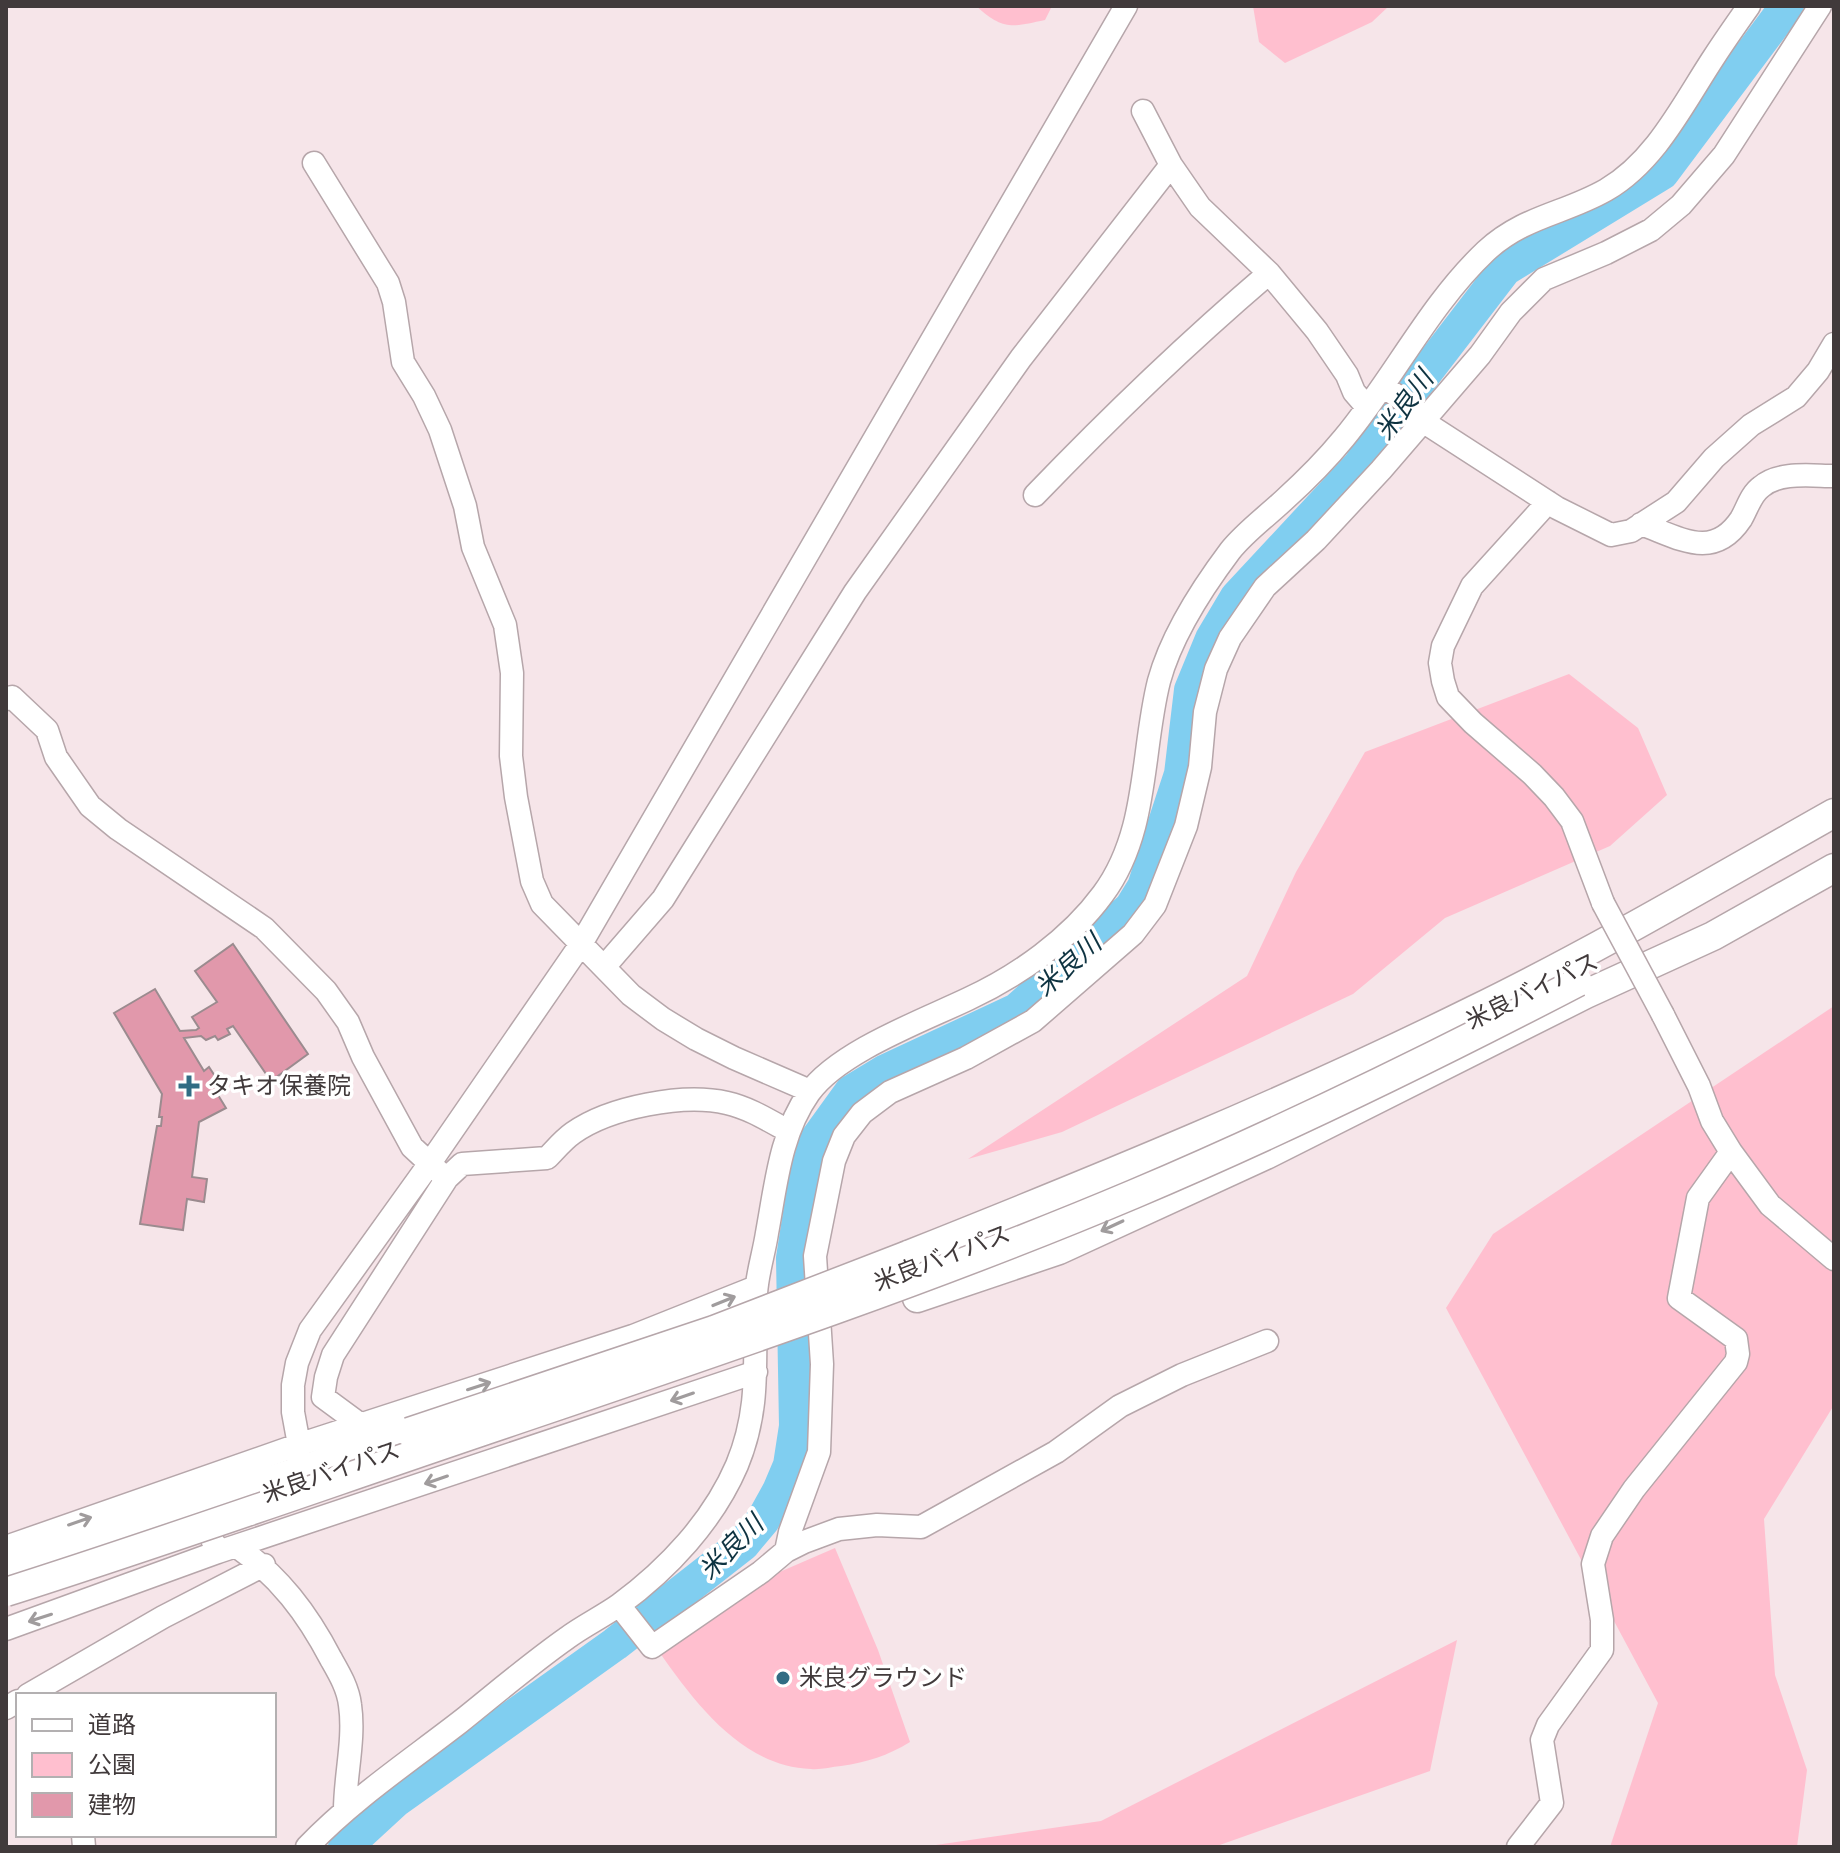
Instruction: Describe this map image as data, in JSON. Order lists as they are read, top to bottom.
{
  "streets": {
    "main road": ["米良バイパス"]
  },
  "water": ["米良川"],
  "places": {
    "health": ["タキオ保養院"],
    "other": ["米良グラウンド"]
  },
  "legend": ["道路", "公園", "建物"]
}
